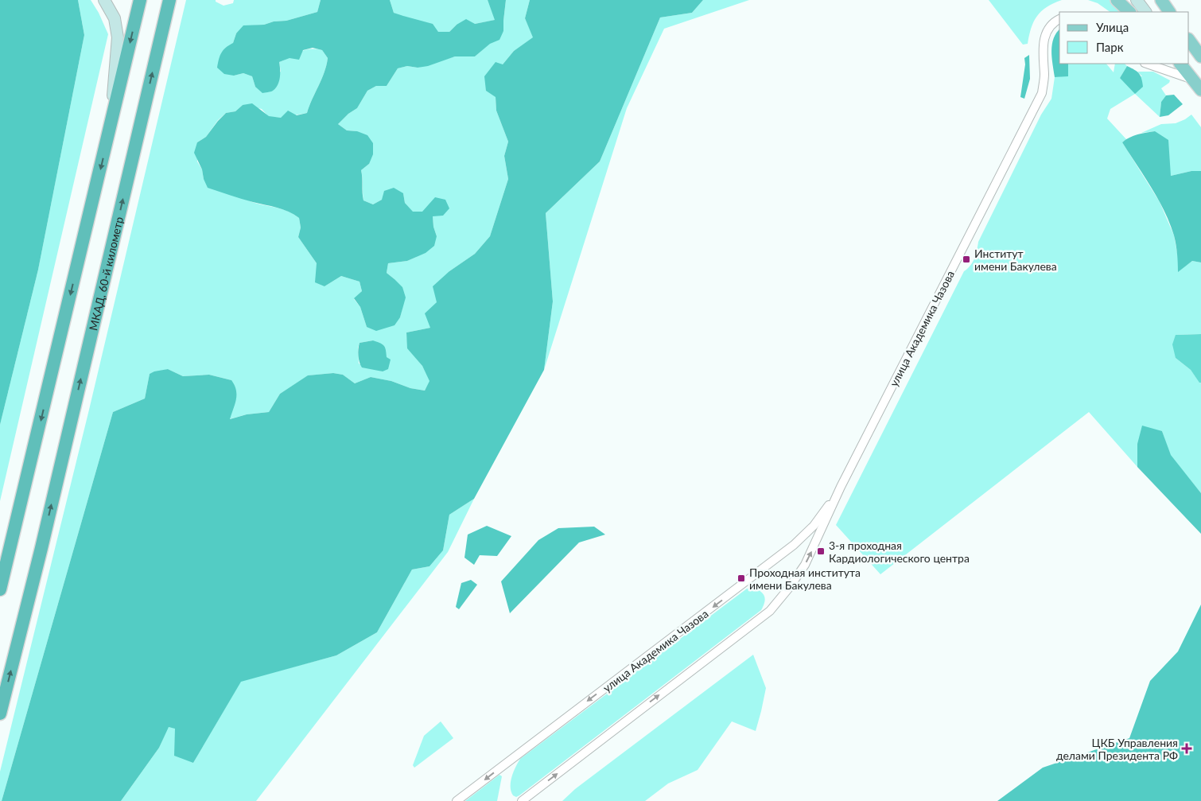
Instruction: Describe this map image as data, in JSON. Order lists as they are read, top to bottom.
{
  "streets": {
    "highway": ["МКАД, 60-й километр"],
    "street": ["улица Академика Чазова"]
  },
  "places": {
    "transit": ["Институт имени Бакулева", "3-я проходная Кардиологического центра", "Проходная института имени Бакулева"],
    "health": ["ЦКБ Управления делами Президента РФ"]
  },
  "legend": ["Улица", "Парк"]
}
